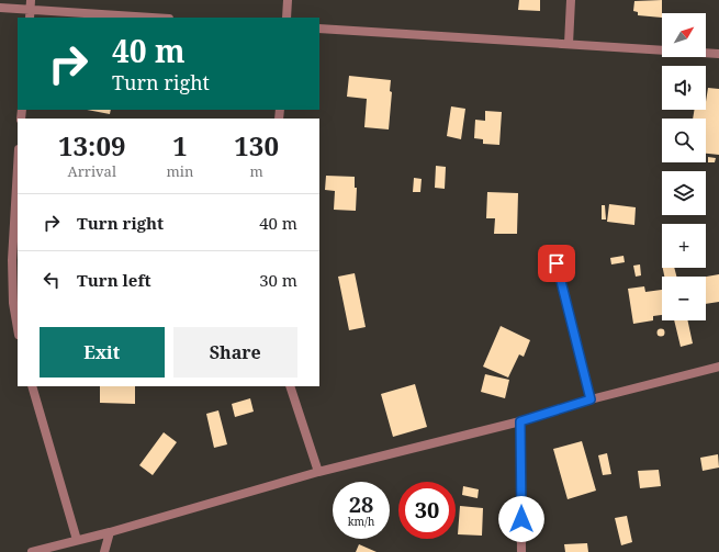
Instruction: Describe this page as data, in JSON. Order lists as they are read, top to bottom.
{
  "north": "top right",
  "page": {
    "map_buttons": ["+", "−"],
    "turn": ["40 m", "Turn right"],
    "eta": [
      "13:09",
      "Arrival",
      "1",
      "min",
      "130",
      "m"
    ],
    "list": [
      {
        "name": "Turn right",
        "value": "40 m"
      },
      {
        "name": "Turn left",
        "value": "30 m"
      }
    ],
    "buttons": ["Exit", "Share"],
    "speed": "28 km/h",
    "limit": "30"
  }
}
